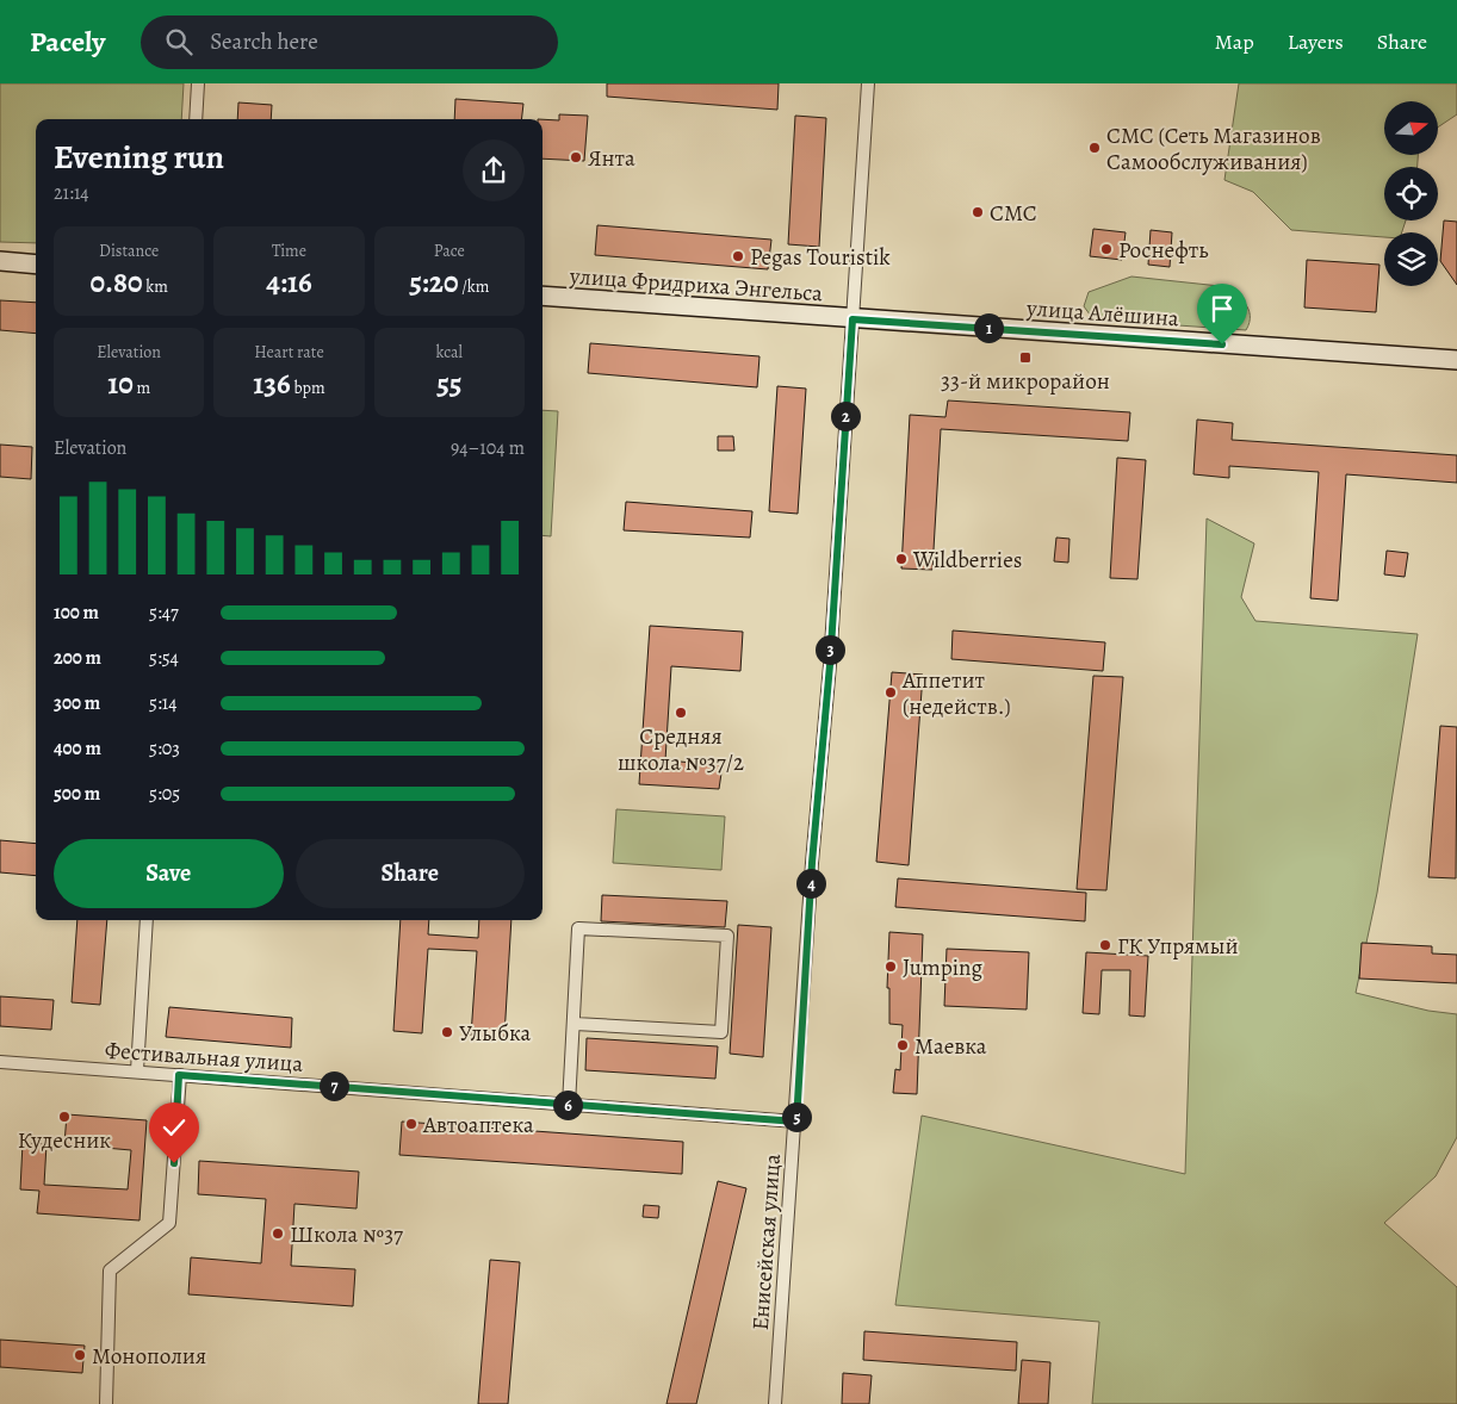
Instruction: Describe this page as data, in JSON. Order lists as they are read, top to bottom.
{
  "streets": {
    "street": [
      "улица Фридриха Энгельса",
      "улица Алёшина",
      "Фестивальная улица",
      "Енисейская улица"
    ]
  },
  "crossings": [
    ["улица Фридриха Энгельса", "улица Алёшина"],
    ["улица Фридриха Энгельса", "Енисейская улица"],
    ["улица Алёшина", "Енисейская улица"],
    ["Фестивальная улица", "Енисейская улица"]
  ],
  "places": {
    "other": [
      "СМС (Сеть Магазинов Самообслуживания)",
      "Янта",
      "СМС",
      "Роснефть",
      "Pegas Touristik",
      "Wildberries",
      "Аппетит (недейств.)",
      "Средняя школа №37/2",
      "ГК Упрямый",
      "Jumping",
      "Улыбка",
      "Маевка",
      "Кудесник",
      "Автоаптека",
      "Школа №37",
      "Монополия"
    ],
    "transit": ["33-й микрорайон"]
  },
  "north": "right",
  "page": {
    "header": "Pacely",
    "search": "Search here",
    "nav": ["Map", "Layers", "Share"],
    "heading": ["Evening run", "21:14"],
    "stats": [
      ["Distance", "0.80 km"],
      ["Time", "4:16"],
      ["Pace", "5:20 /km"],
      ["Elevation", "10 m"],
      ["Heart rate", "136 bpm"],
      ["kcal", "55"]
    ],
    "pins": [
      "1",
      "2",
      "3",
      "4",
      "7",
      "6",
      "5"
    ],
    "chart": ["Elevation", "94–104 m"],
    "list": [
      {
        "name": "100 m",
        "note": "5:47"
      },
      {
        "name": "200 m",
        "note": "5:54"
      },
      {
        "name": "300 m",
        "note": "5:14"
      },
      {
        "name": "400 m",
        "note": "5:03"
      },
      {
        "name": "500 m",
        "note": "5:05"
      }
    ],
    "buttons": ["Save", "Share"]
  }
}
